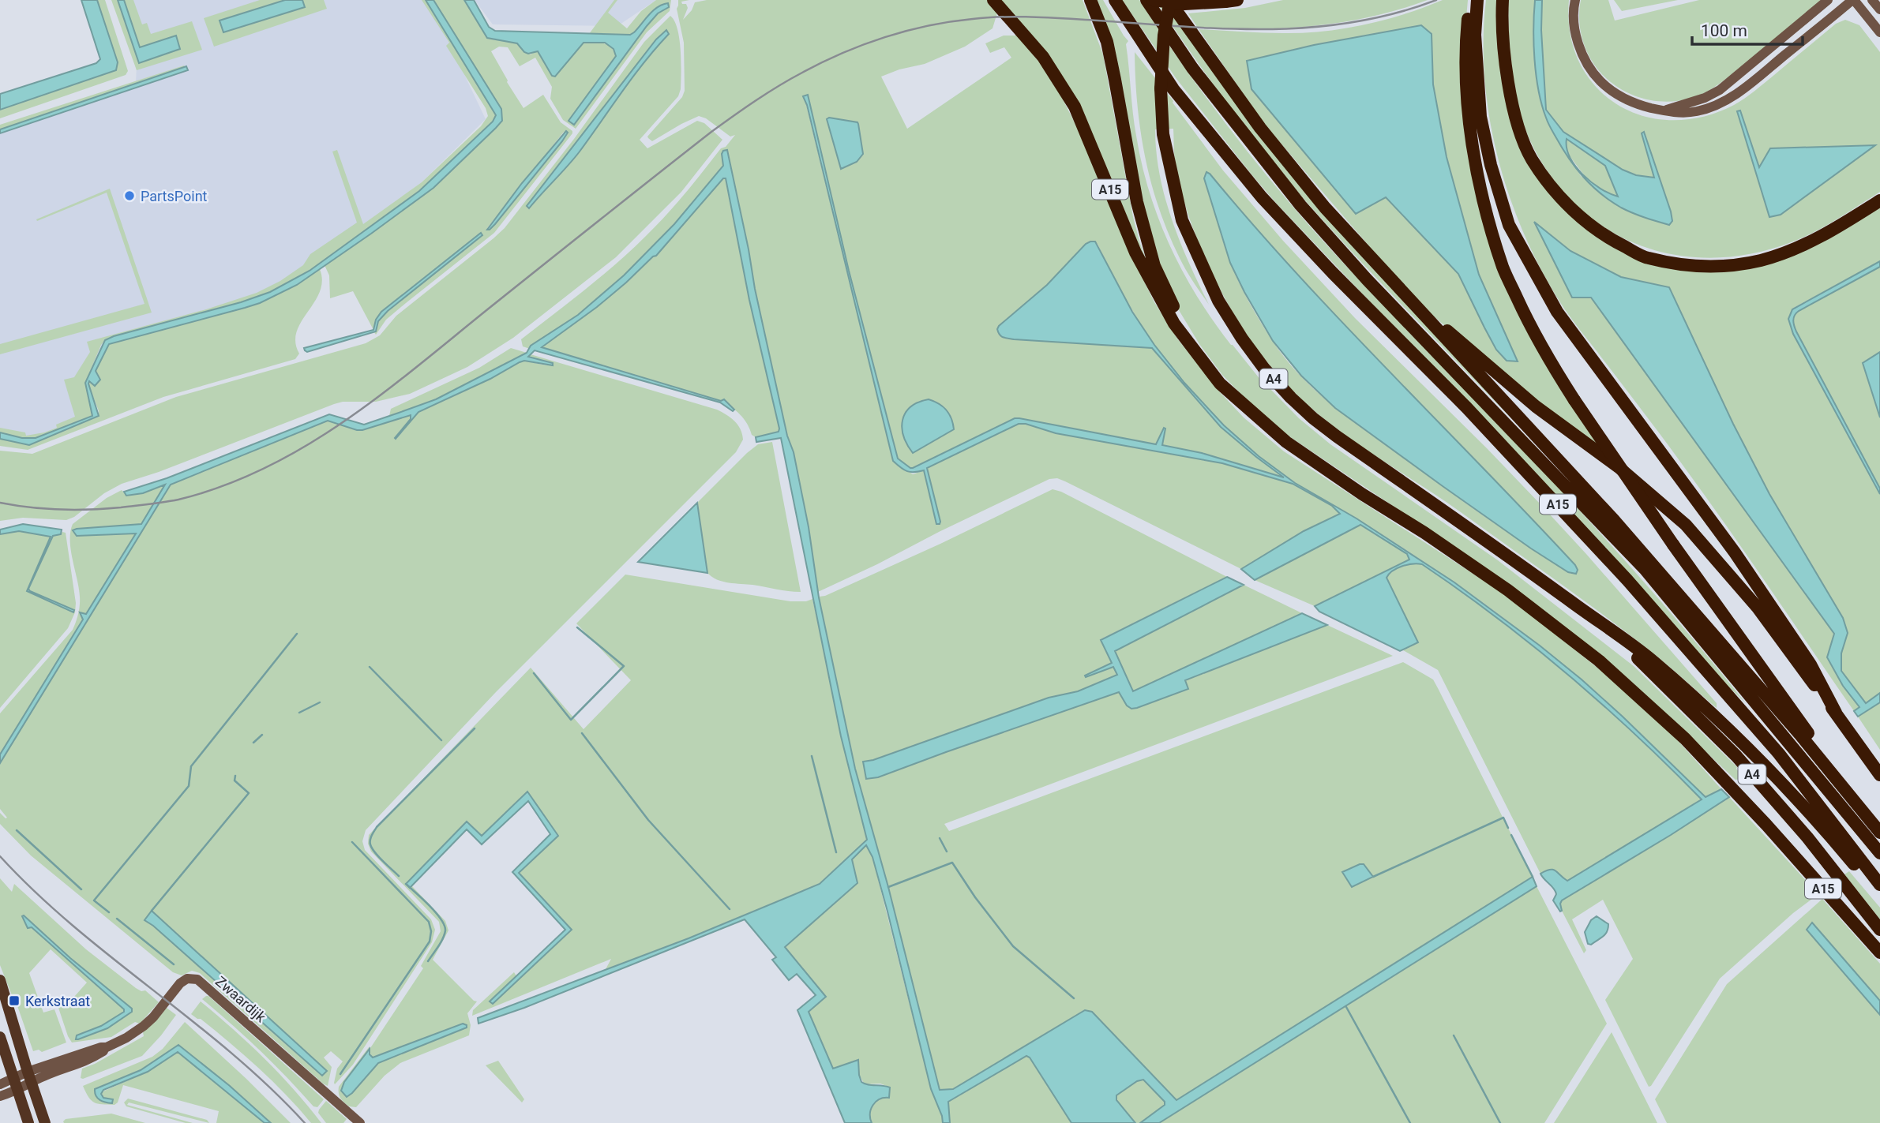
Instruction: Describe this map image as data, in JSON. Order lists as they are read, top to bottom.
{
  "streets": {
    "highway": ["A15", "A4"],
    "street": ["Zwaardijk"]
  },
  "crossings": [
    ["A15", "A4"]
  ],
  "places": {
    "other": ["PartsPoint"],
    "transit": ["Kerkstraat"]
  },
  "scale_bar": "100 m"
}
